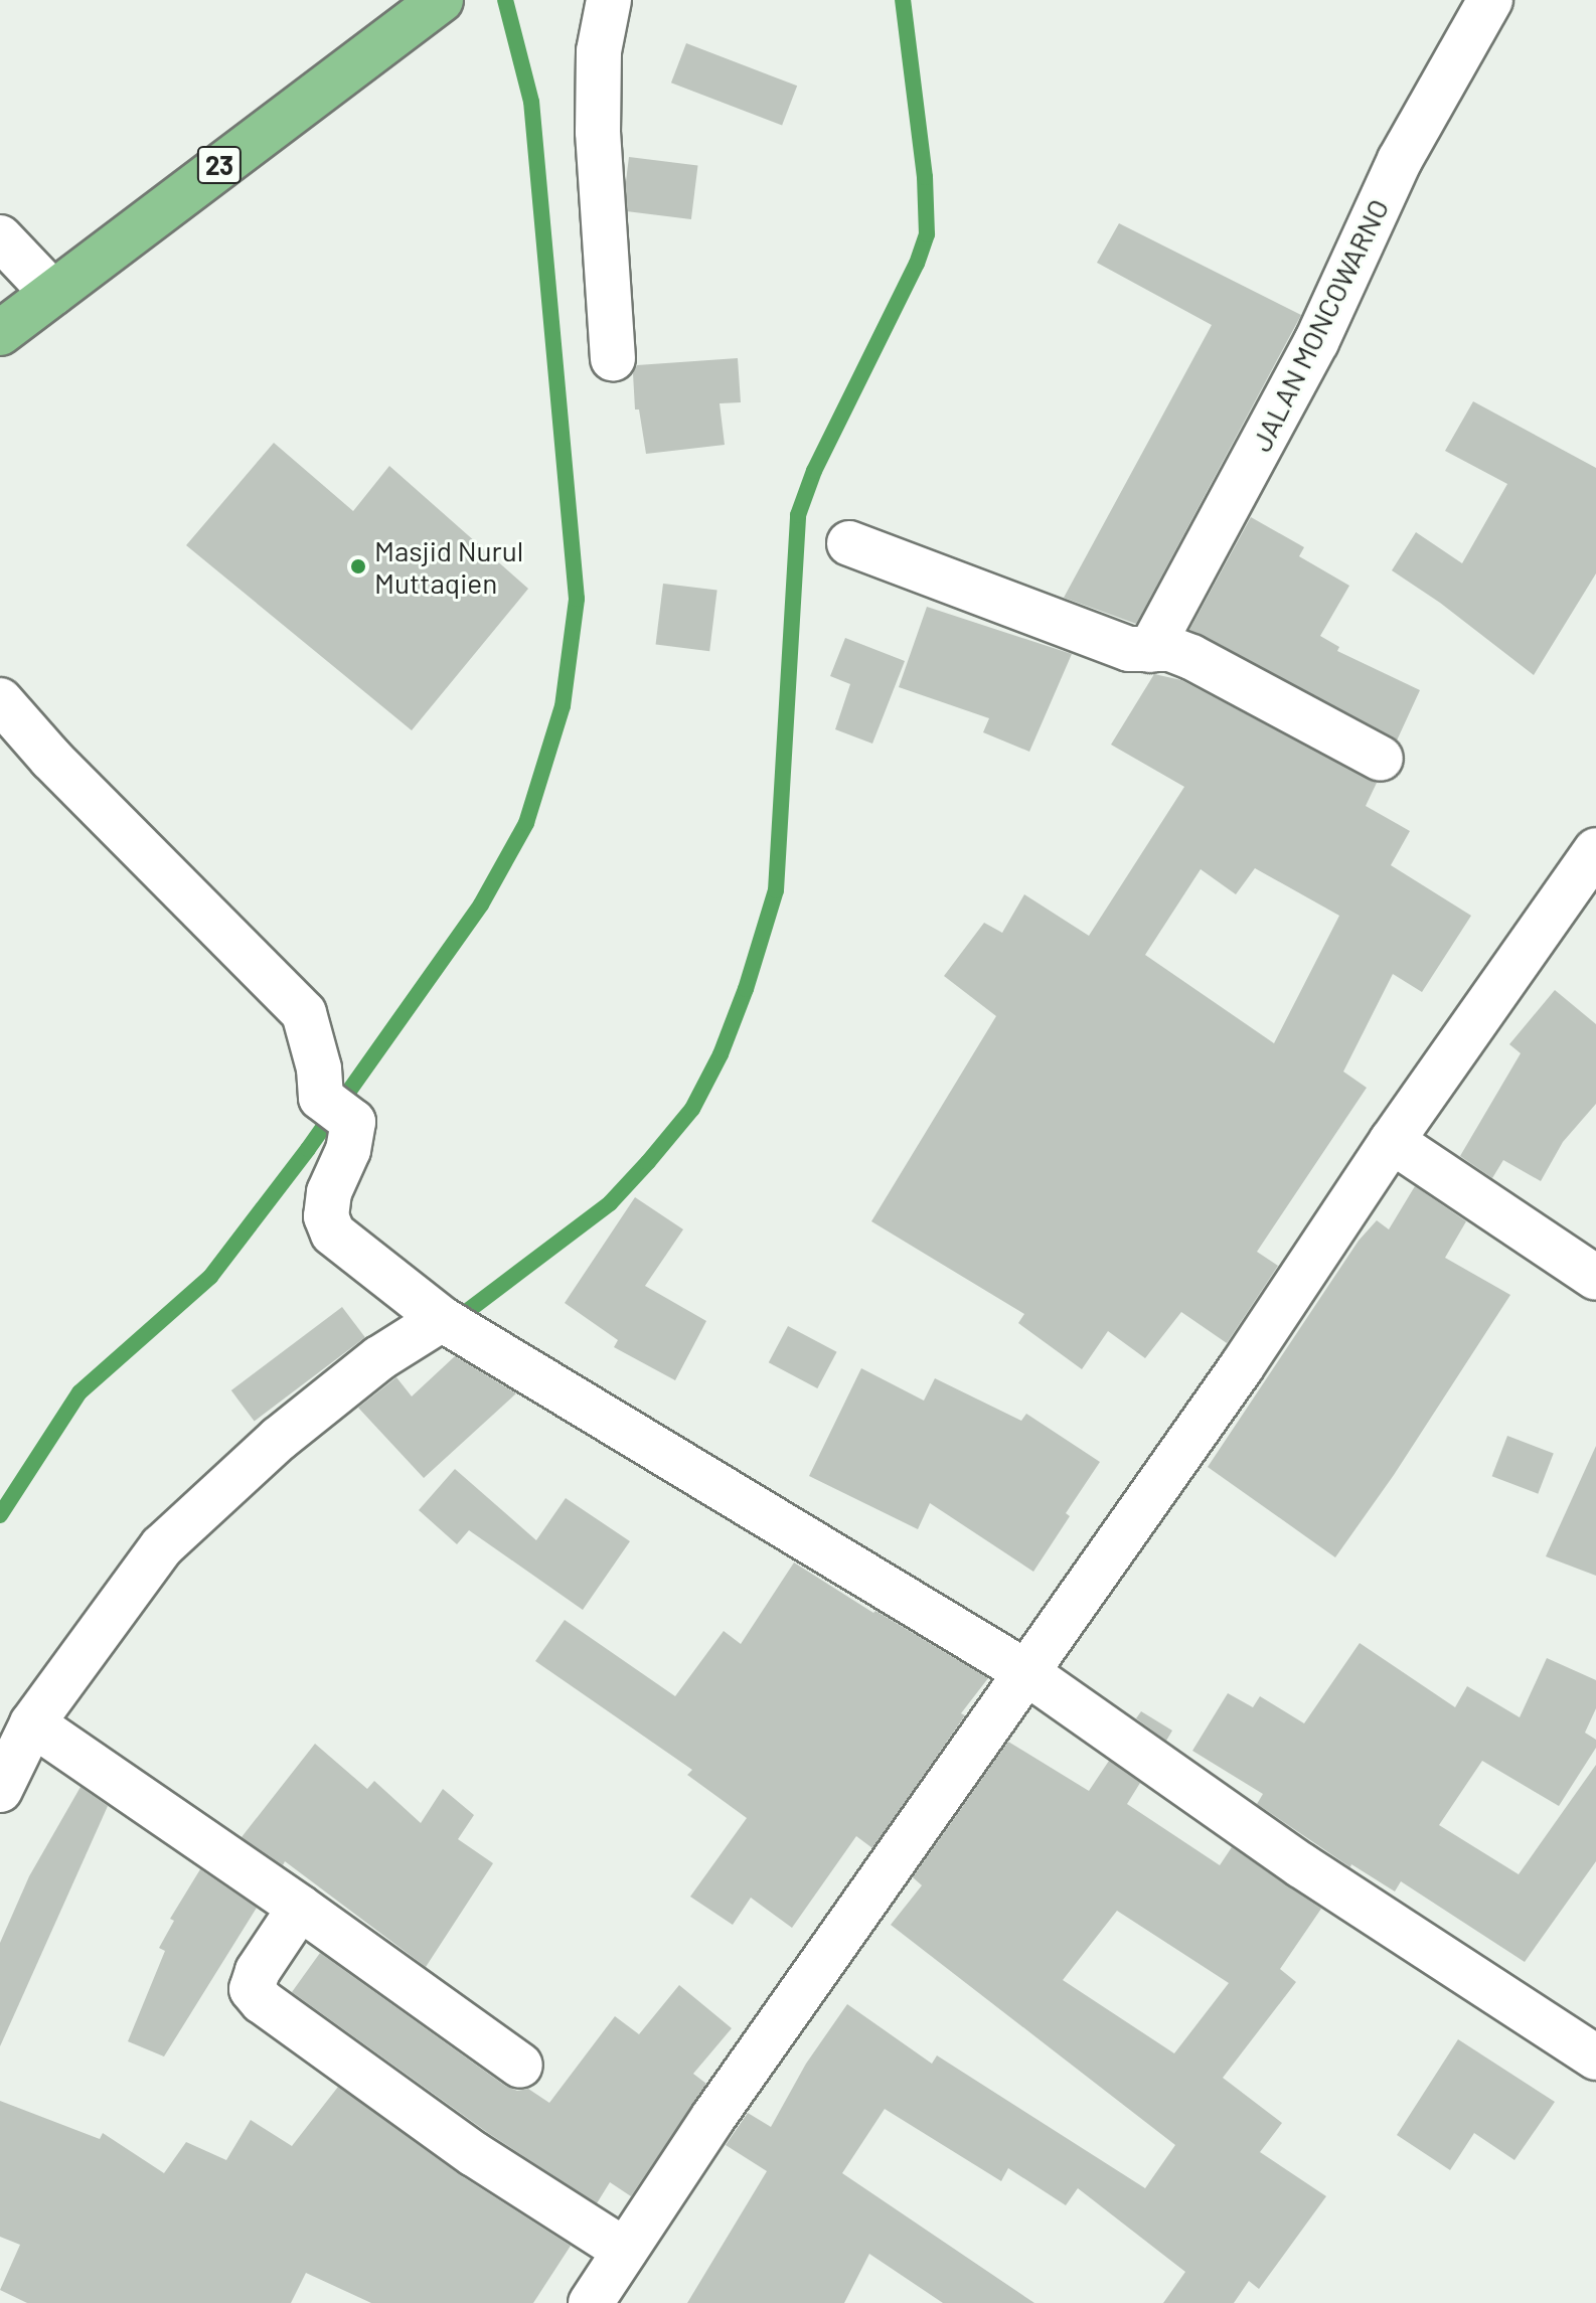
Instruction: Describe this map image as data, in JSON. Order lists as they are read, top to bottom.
{
  "streets": {
    "highway": ["23"],
    "street": ["JALAN MONCOWARNO"]
  },
  "places": ["Masjid Nurul Muttaqien"]
}
